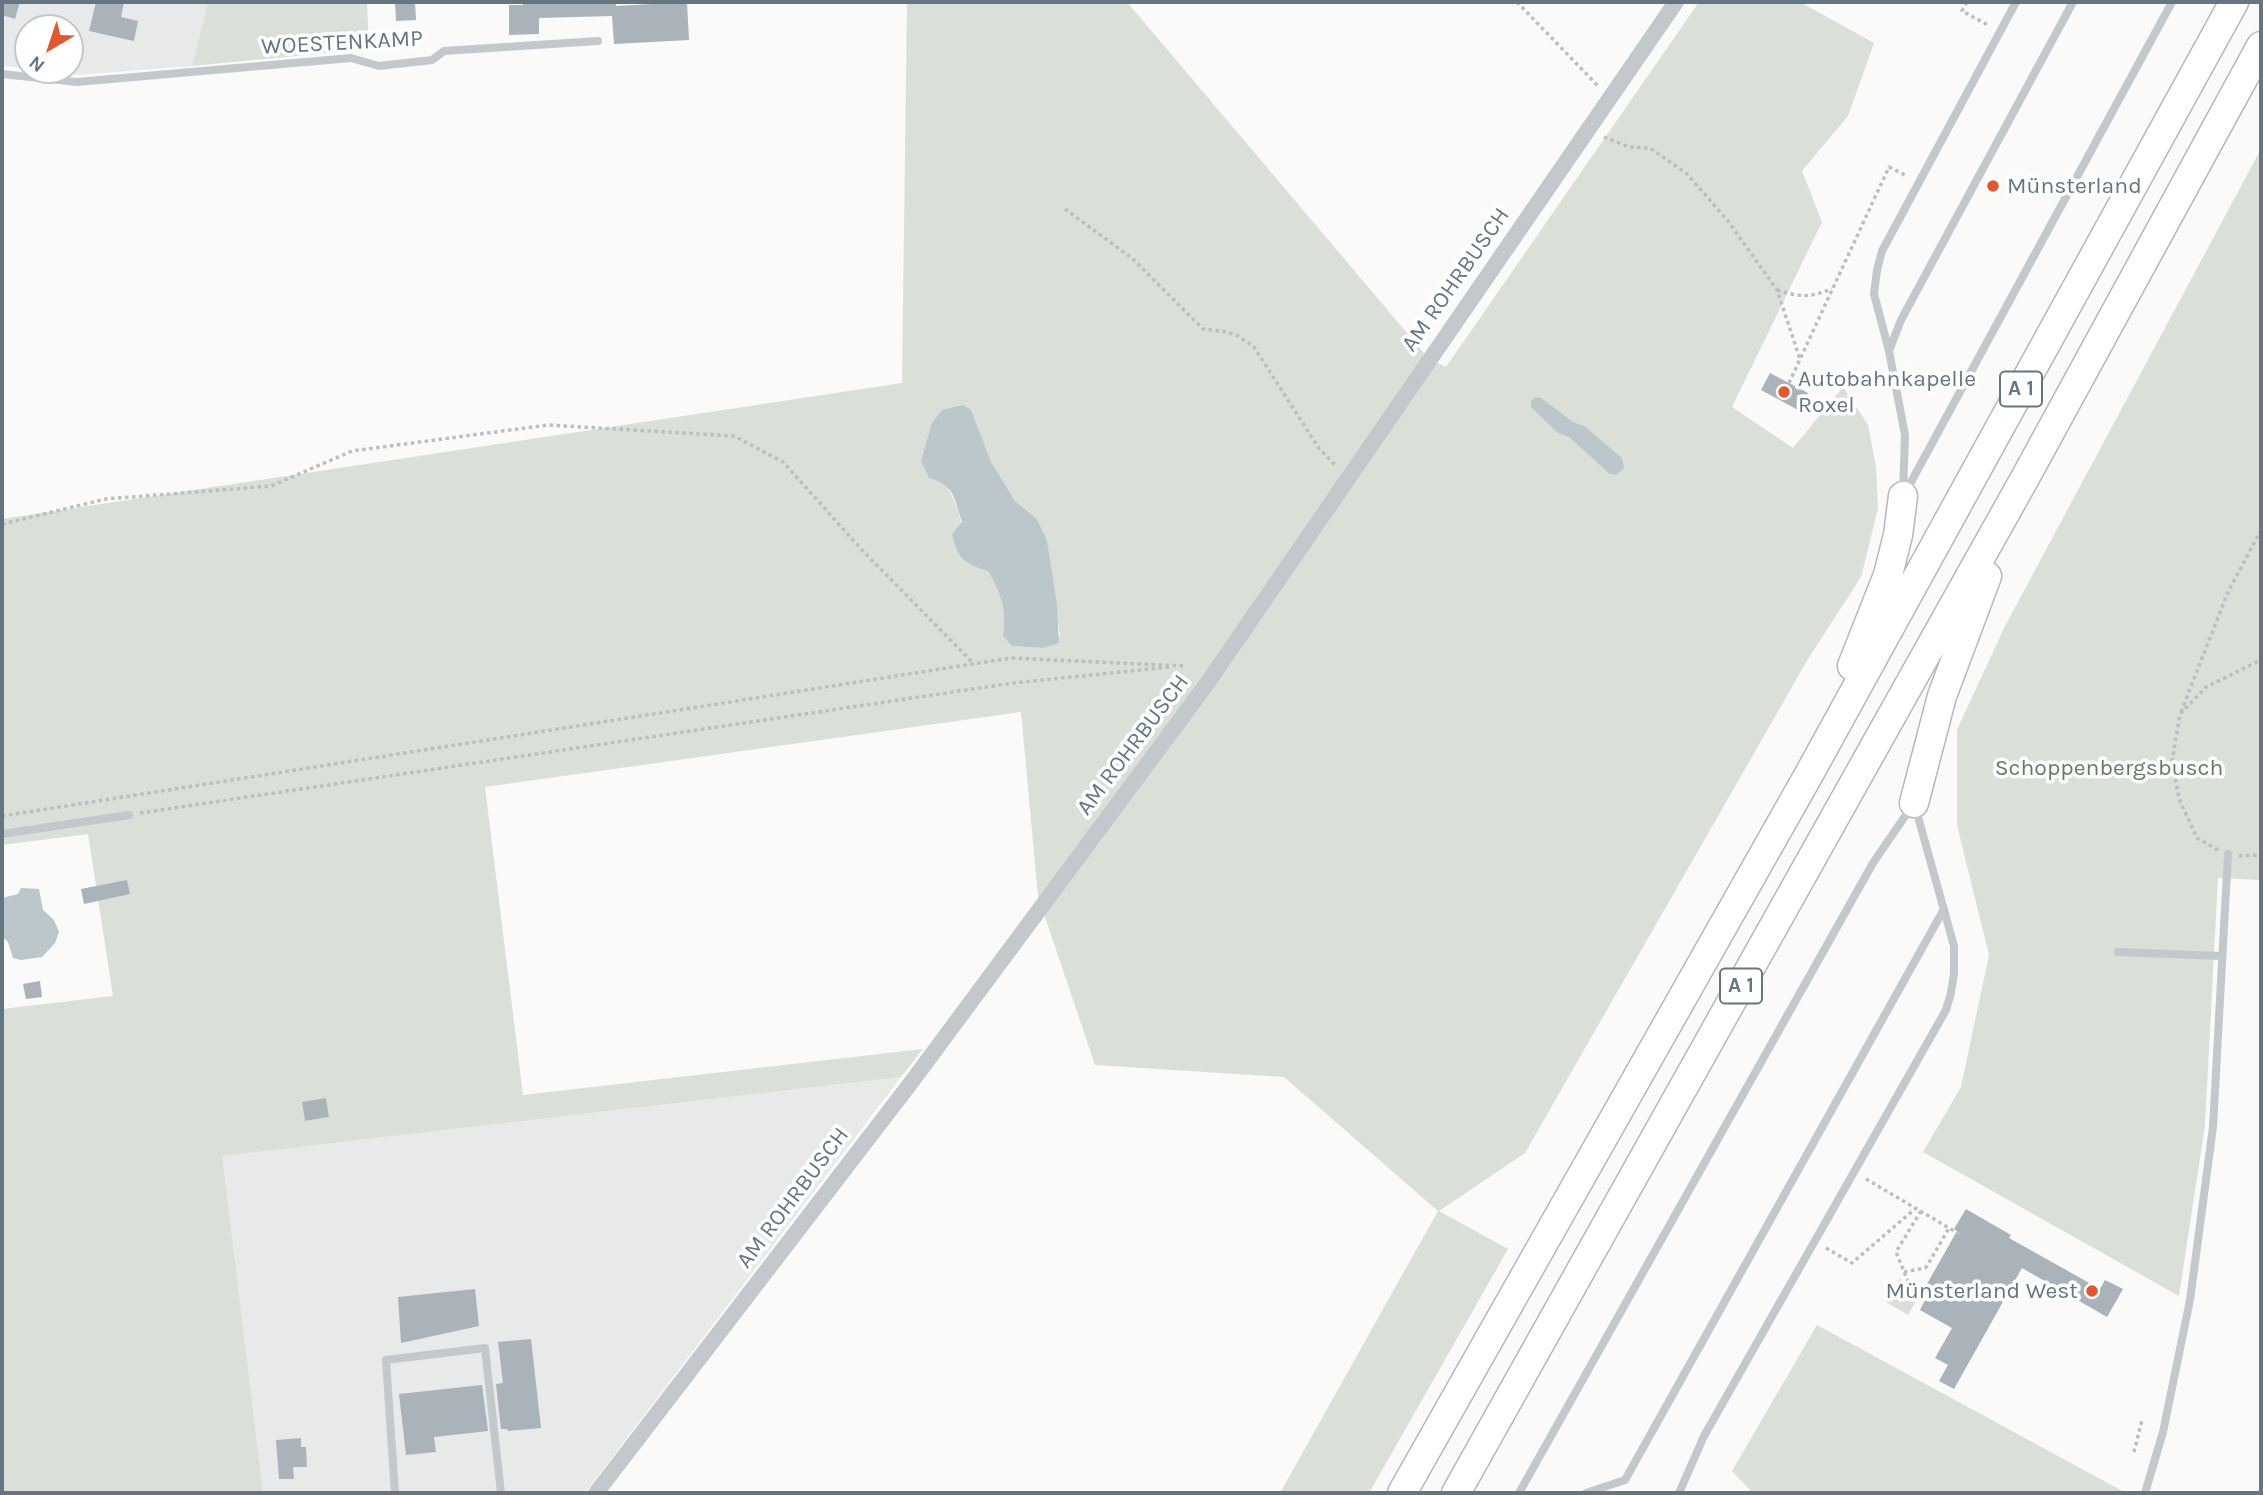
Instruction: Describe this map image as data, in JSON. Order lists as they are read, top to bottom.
{
  "streets": {
    "highway": ["A 1"],
    "street": ["AM ROHRBUSCH"],
    "lane": ["WOESTENKAMP"]
  },
  "parks": ["Schoppenbergsbusch"],
  "places": ["Münsterland", "Autobahnkapelle Roxel", "Münsterland West"],
  "north": "bottom left"
}
